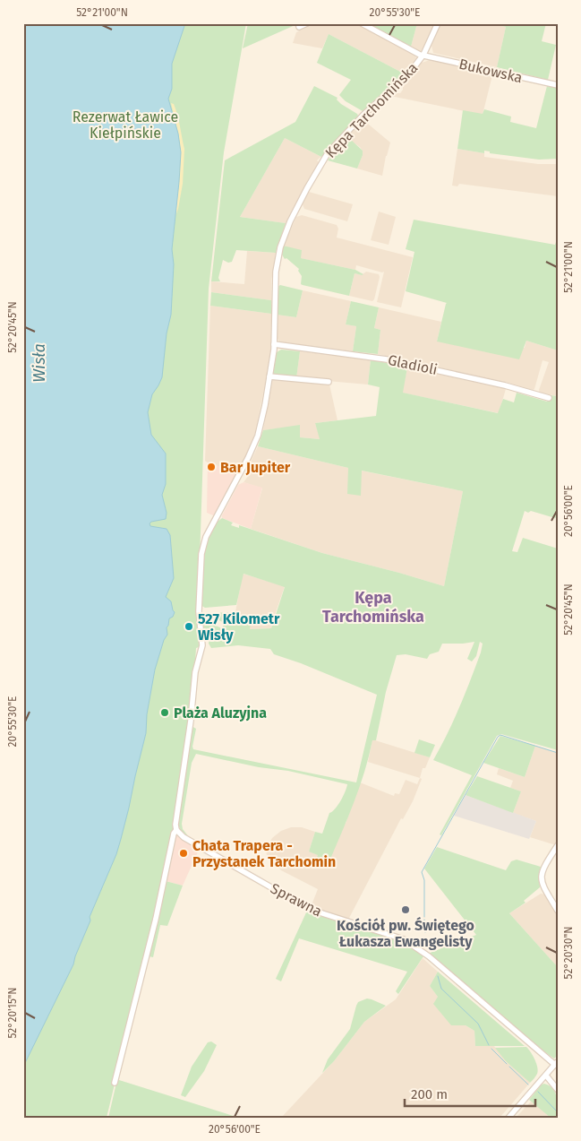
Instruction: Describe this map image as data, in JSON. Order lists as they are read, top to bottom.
{
  "streets": {
    "street": [
      "Bukowska",
      "Kępa Tarchomińska",
      "Gladioli",
      "Sprawna"
    ]
  },
  "crossings": [
    ["Bukowska", "Kępa Tarchomińska"],
    ["Kępa Tarchomińska", "Gladioli"],
    ["Kępa Tarchomińska", "Sprawna"]
  ],
  "districts": ["Kępa Tarchomińska"],
  "water": ["Wisła"],
  "parks": ["Rezerwat Ławice Kiełpińskie"],
  "places": [
    "Bar Jupiter",
    "527 Kilometr Wisły",
    "Plaża Aluzyjna",
    "Chata Trapera - Przystanek Tarchomin",
    "Kościół pw. Świętego Łukasza Ewangelisty"
  ],
  "scale_bar": "200 m",
  "coordinates": [
    "52°21'00\"N",
    "20°55'30\"E",
    "52°20'45\"N",
    "20°56'00\"E",
    "52°20'30\"N",
    "52°20'15\"N"
  ]
}
